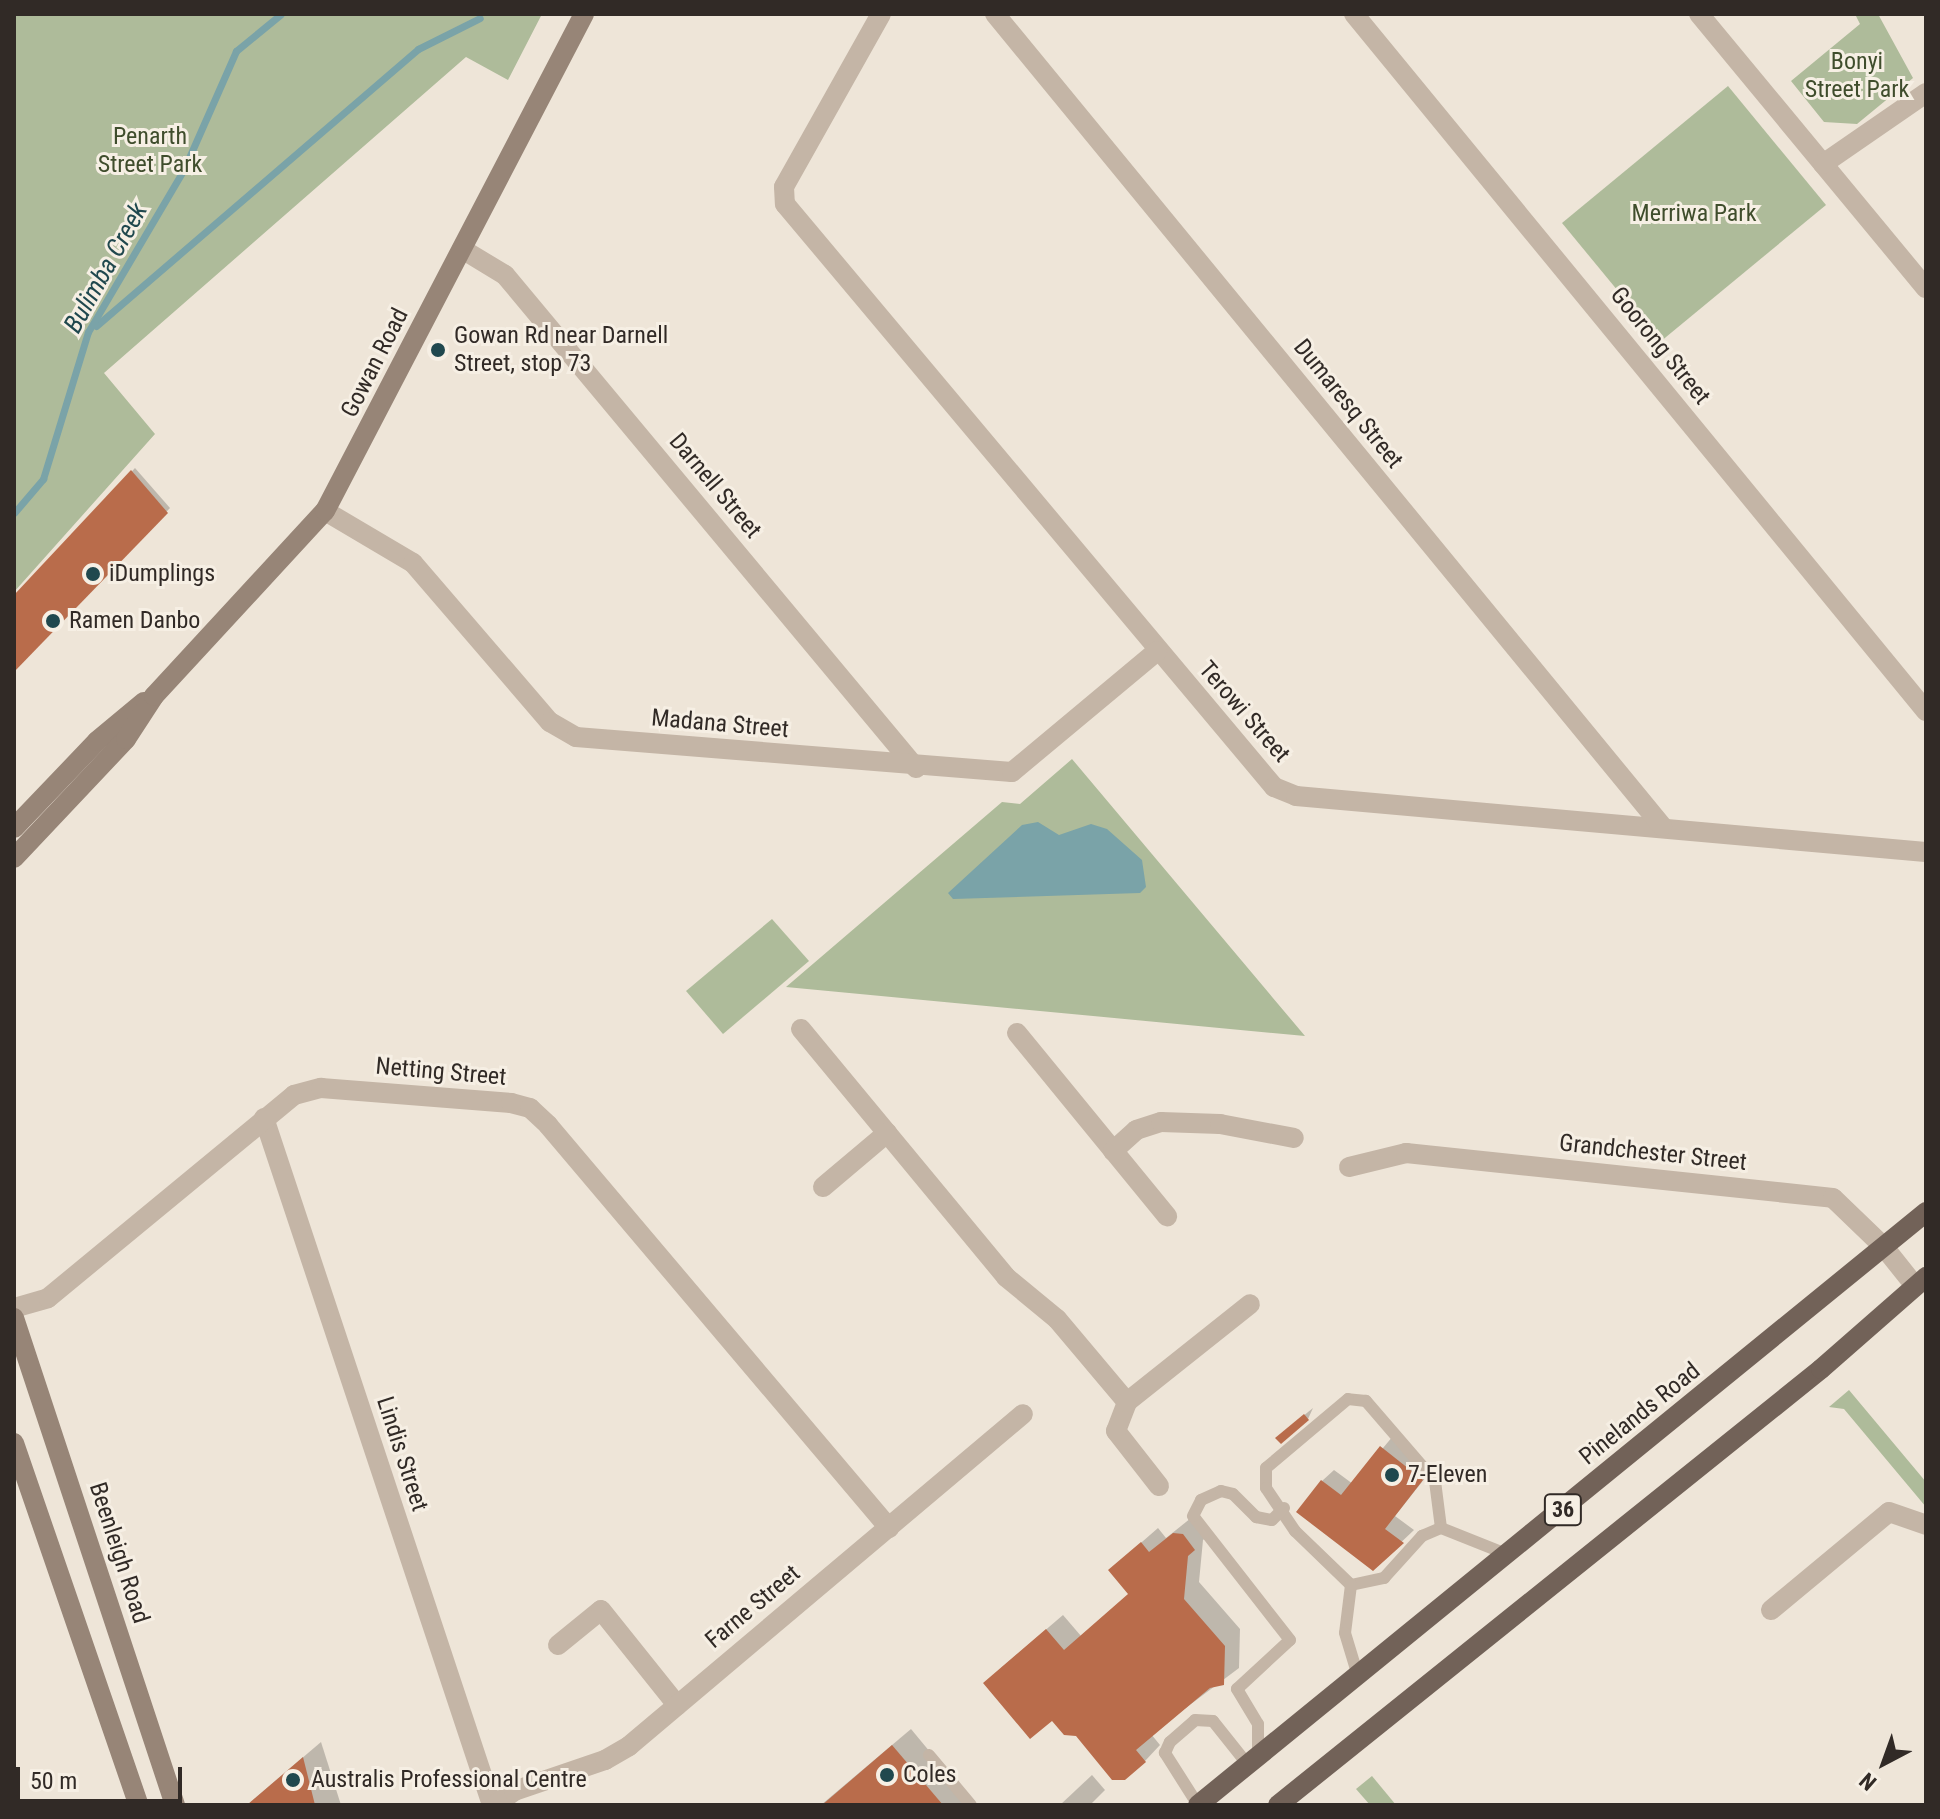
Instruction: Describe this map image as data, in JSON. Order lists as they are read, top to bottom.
{
  "streets": {
    "main road": [
      "Gowan Road",
      "Pinelands Road",
      "36",
      "Beenleigh Road"
    ],
    "street": [
      "Goorong Street",
      "Dumaresq Street",
      "Darnell Street",
      "Terowi Street",
      "Madana Street",
      "Netting Street",
      "Grandchester Street",
      "Lindis Street",
      "Farne Street"
    ]
  },
  "crossings": [
    ["Gowan Road", "Darnell Street"],
    ["Gowan Road", "Madana Street"],
    ["Dumaresq Street", "Terowi Street"],
    ["Darnell Street", "Madana Street"],
    ["Terowi Street", "Madana Street"],
    ["Netting Street", "Lindis Street"],
    ["Netting Street", "Farne Street"],
    ["Grandchester Street", "Pinelands Road"],
    ["Grandchester Street", "36"],
    ["Lindis Street", "Farne Street"]
  ],
  "water": ["Bulimba Creek"],
  "parks": ["Bonyi Street Park", "Penarth Street Park", "Merriwa Park"],
  "places": [
    "Gowan Rd near Darnell Street, stop 73",
    "iDumplings",
    "Ramen Danbo",
    "7-Eleven",
    "Coles",
    "Australis Professional Centre"
  ],
  "scale_bar": "50 m",
  "north": "bottom left"
}
